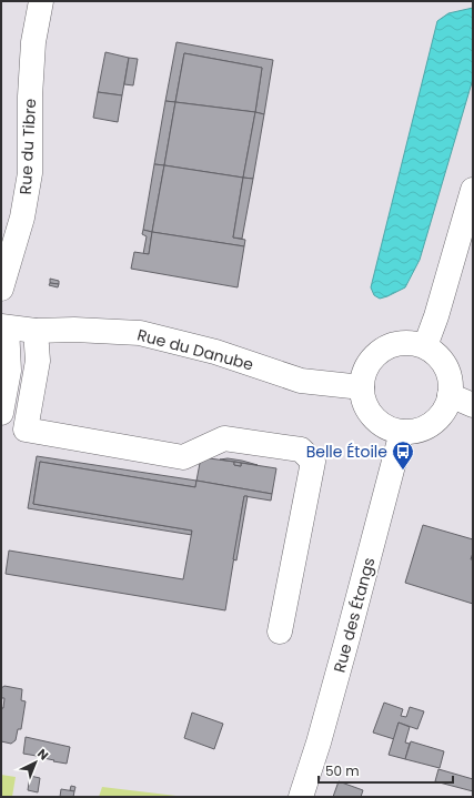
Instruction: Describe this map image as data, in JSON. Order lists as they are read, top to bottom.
{
  "streets": {
    "main road": ["Rue du Tibre", "Rue du Danube", "Rue des Étangs"]
  },
  "crossings": [
    ["Rue du Danube", "Rue des Étangs"]
  ],
  "places": {
    "bus stop": ["Belle Étoile"]
  },
  "scale_bar": "50 m",
  "north": "top right"
}
